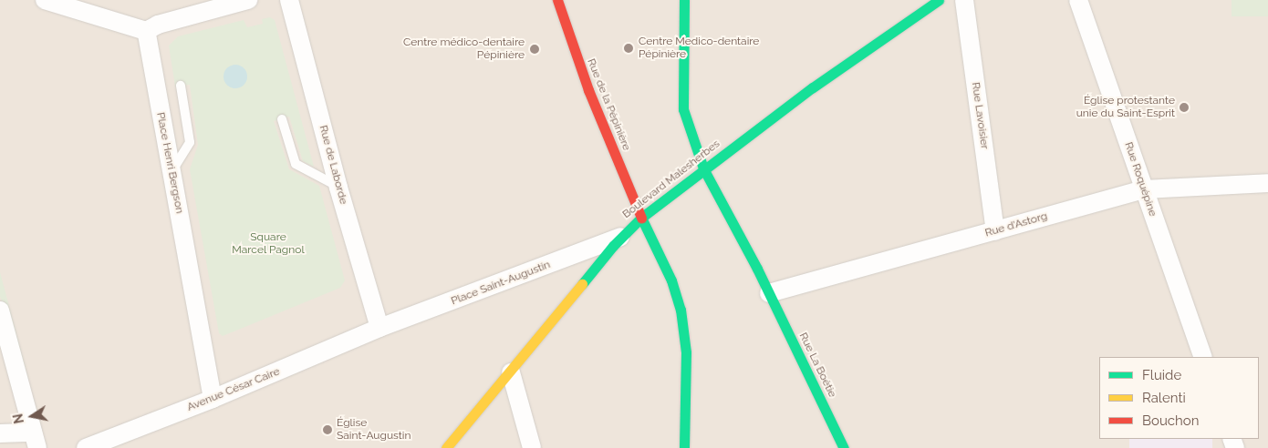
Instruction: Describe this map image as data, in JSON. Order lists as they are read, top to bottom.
{
  "streets": {
    "main road": ["Rue de la Pépinière", "Boulevard Malesherbes", "Rue La Boétie"],
    "street": [
      "Rue Lavoisier",
      "Place Henri Bergson",
      "Rue de Laborde",
      "Rue Roquépine",
      "Rue d'Astorg",
      "Place Saint-Augustin",
      "Avenue César Caire"
    ]
  },
  "crossings": [
    ["Rue de la Pépinière", "Boulevard Malesherbes"],
    ["Rue Lavoisier", "Rue d'Astorg"],
    ["Place Henri Bergson", "Avenue César Caire"],
    ["Rue de Laborde", "Place Saint-Augustin"],
    ["Rue de Laborde", "Avenue César Caire"],
    ["Boulevard Malesherbes", "Place Saint-Augustin"],
    ["Rue Roquépine", "Rue d'Astorg"],
    ["Rue d'Astorg", "Rue La Boétie"],
    ["Place Saint-Augustin", "Avenue César Caire"]
  ],
  "parks": ["Square Marcel Pagnol"],
  "places": [
    "Centre Medico-dentaire Pépinière",
    "Centre médico-dentaire Pépinière",
    "Église protestante unie du Saint-Esprit",
    "Église Saint-Augustin"
  ],
  "legend": ["Fluide", "Ralenti", "Bouchon"],
  "north": "left"
}
